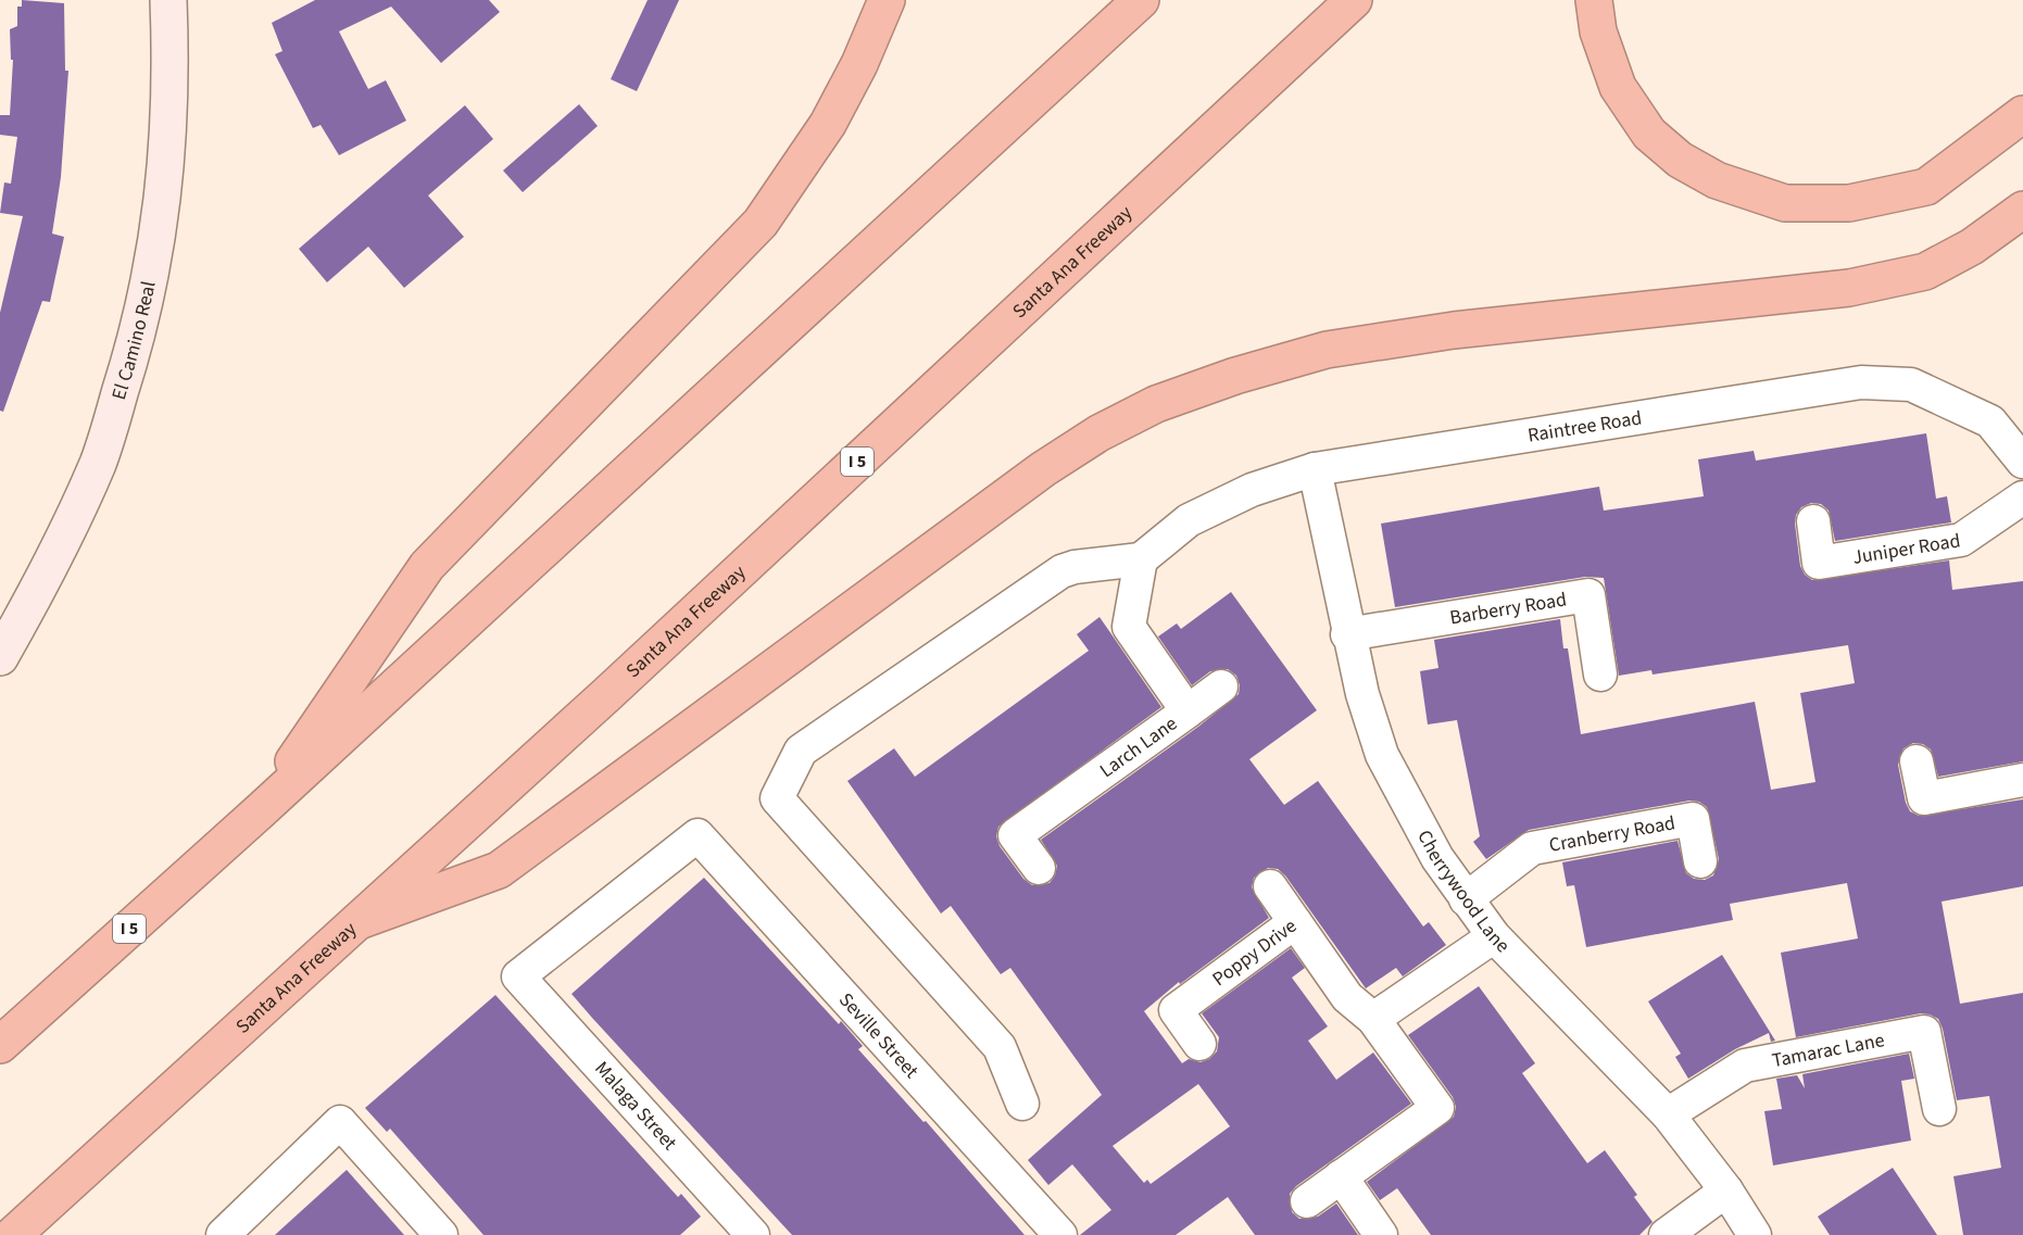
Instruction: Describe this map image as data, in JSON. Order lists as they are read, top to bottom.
{
  "streets": {
    "highway": ["Santa Ana Freeway", "I 5"],
    "main road": ["El Camino Real"],
    "street": [
      "Raintree Road",
      "Juniper Road",
      "Barberry Road",
      "Larch Lane",
      "Cranberry Road",
      "Cherrywood Lane",
      "Poppy Drive",
      "Seville Street",
      "Tamarac Lane",
      "Malaga Street"
    ]
  },
  "crossings": [
    ["Raintree Road", "Larch Lane"],
    ["Raintree Road", "Cherrywood Lane"],
    ["Barberry Road", "Cherrywood Lane"],
    ["Cranberry Road", "Cherrywood Lane"],
    ["Cherrywood Lane", "Tamarac Lane"],
    ["Seville Street", "Malaga Street"]
  ]
}
